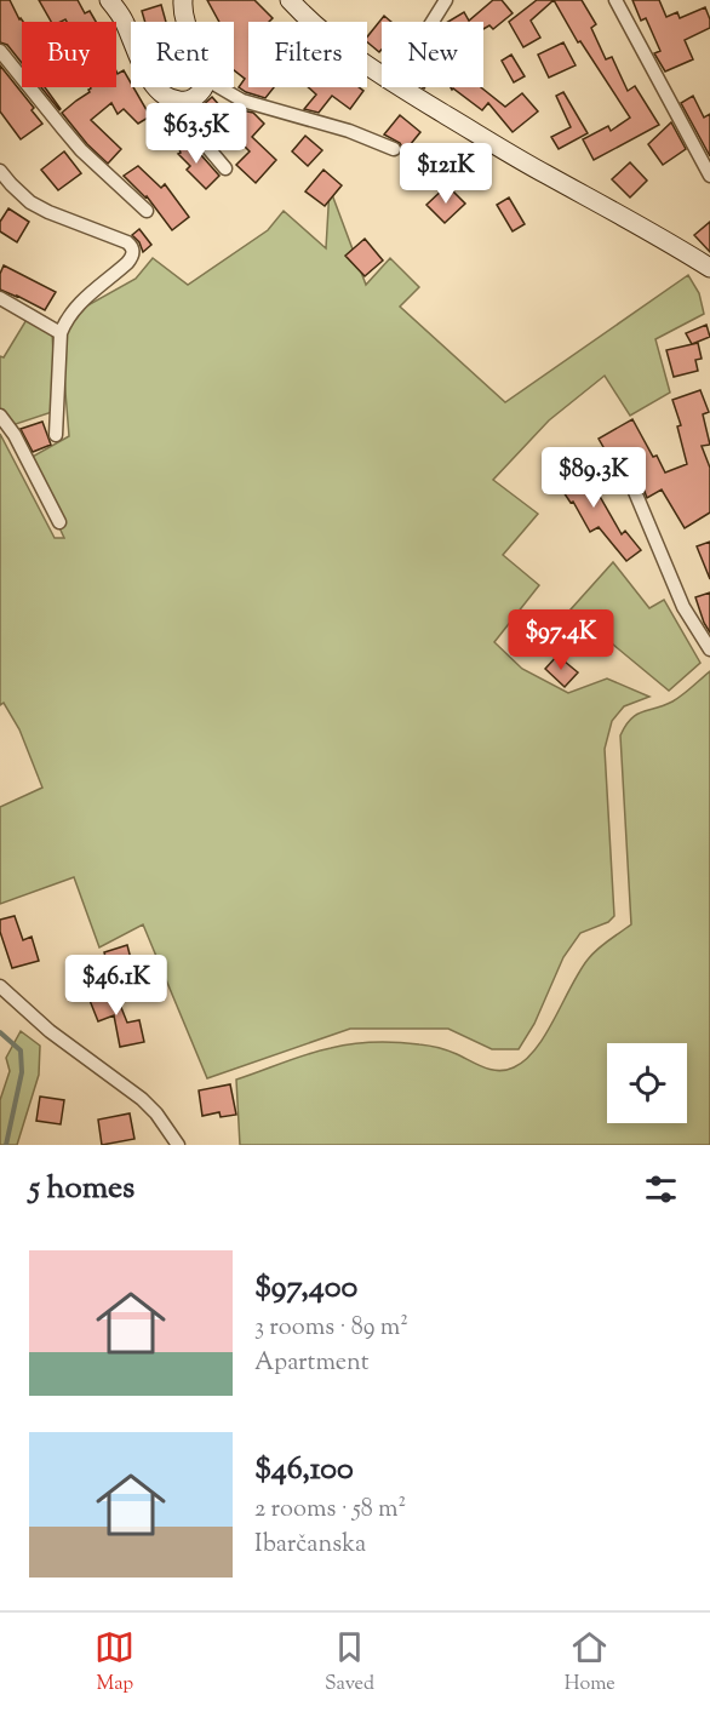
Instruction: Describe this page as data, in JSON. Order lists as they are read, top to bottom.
{
  "page": {
    "chip": [
      "Buy",
      "Rent",
      "Filters",
      "New"
    ],
    "price": [
      "$63.5K",
      "$121K",
      "$89.3K",
      "$97.4K",
      "$46.1K"
    ],
    "heading": "5 homes",
    "list": [
      {
        "name": "$97,400",
        "note": "3 rooms · 89 m² · Apartment"
      },
      {
        "name": "$46,100",
        "note": "2 rooms · 58 m² · Ibarčanska"
      }
    ],
    "tabs": ["Map", "Saved", "Home"]
  }
}
